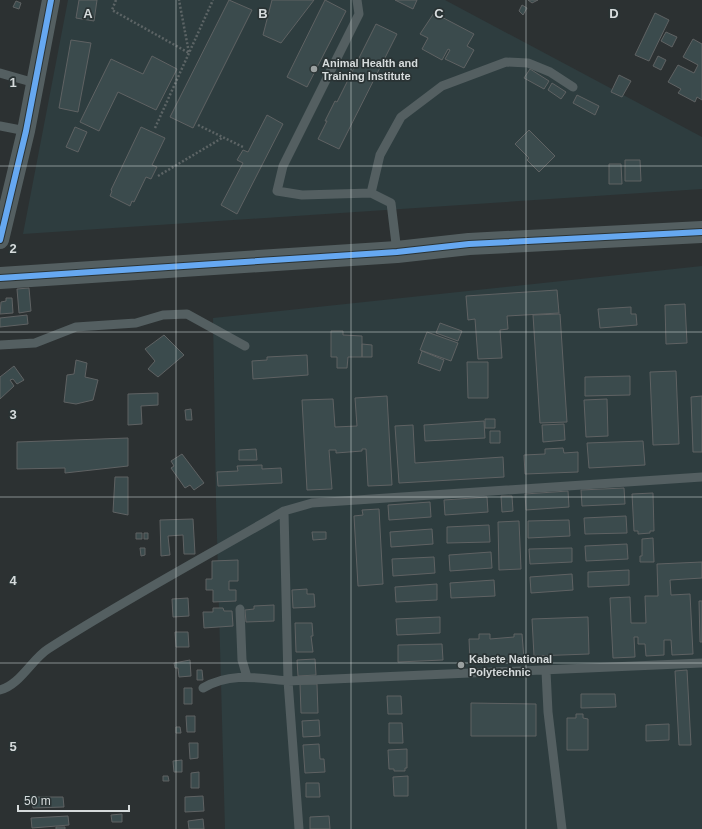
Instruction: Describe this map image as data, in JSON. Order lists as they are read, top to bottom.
{
  "places": ["Animal Health and Training Institute", "Kabete National Polytechnic"],
  "scale_bar": "50 m",
  "grid": {
    "columns": [
      "A",
      "B",
      "C",
      "D"
    ],
    "rows": [
      "1",
      "2",
      "3",
      "4",
      "5"
    ]
  }
}
